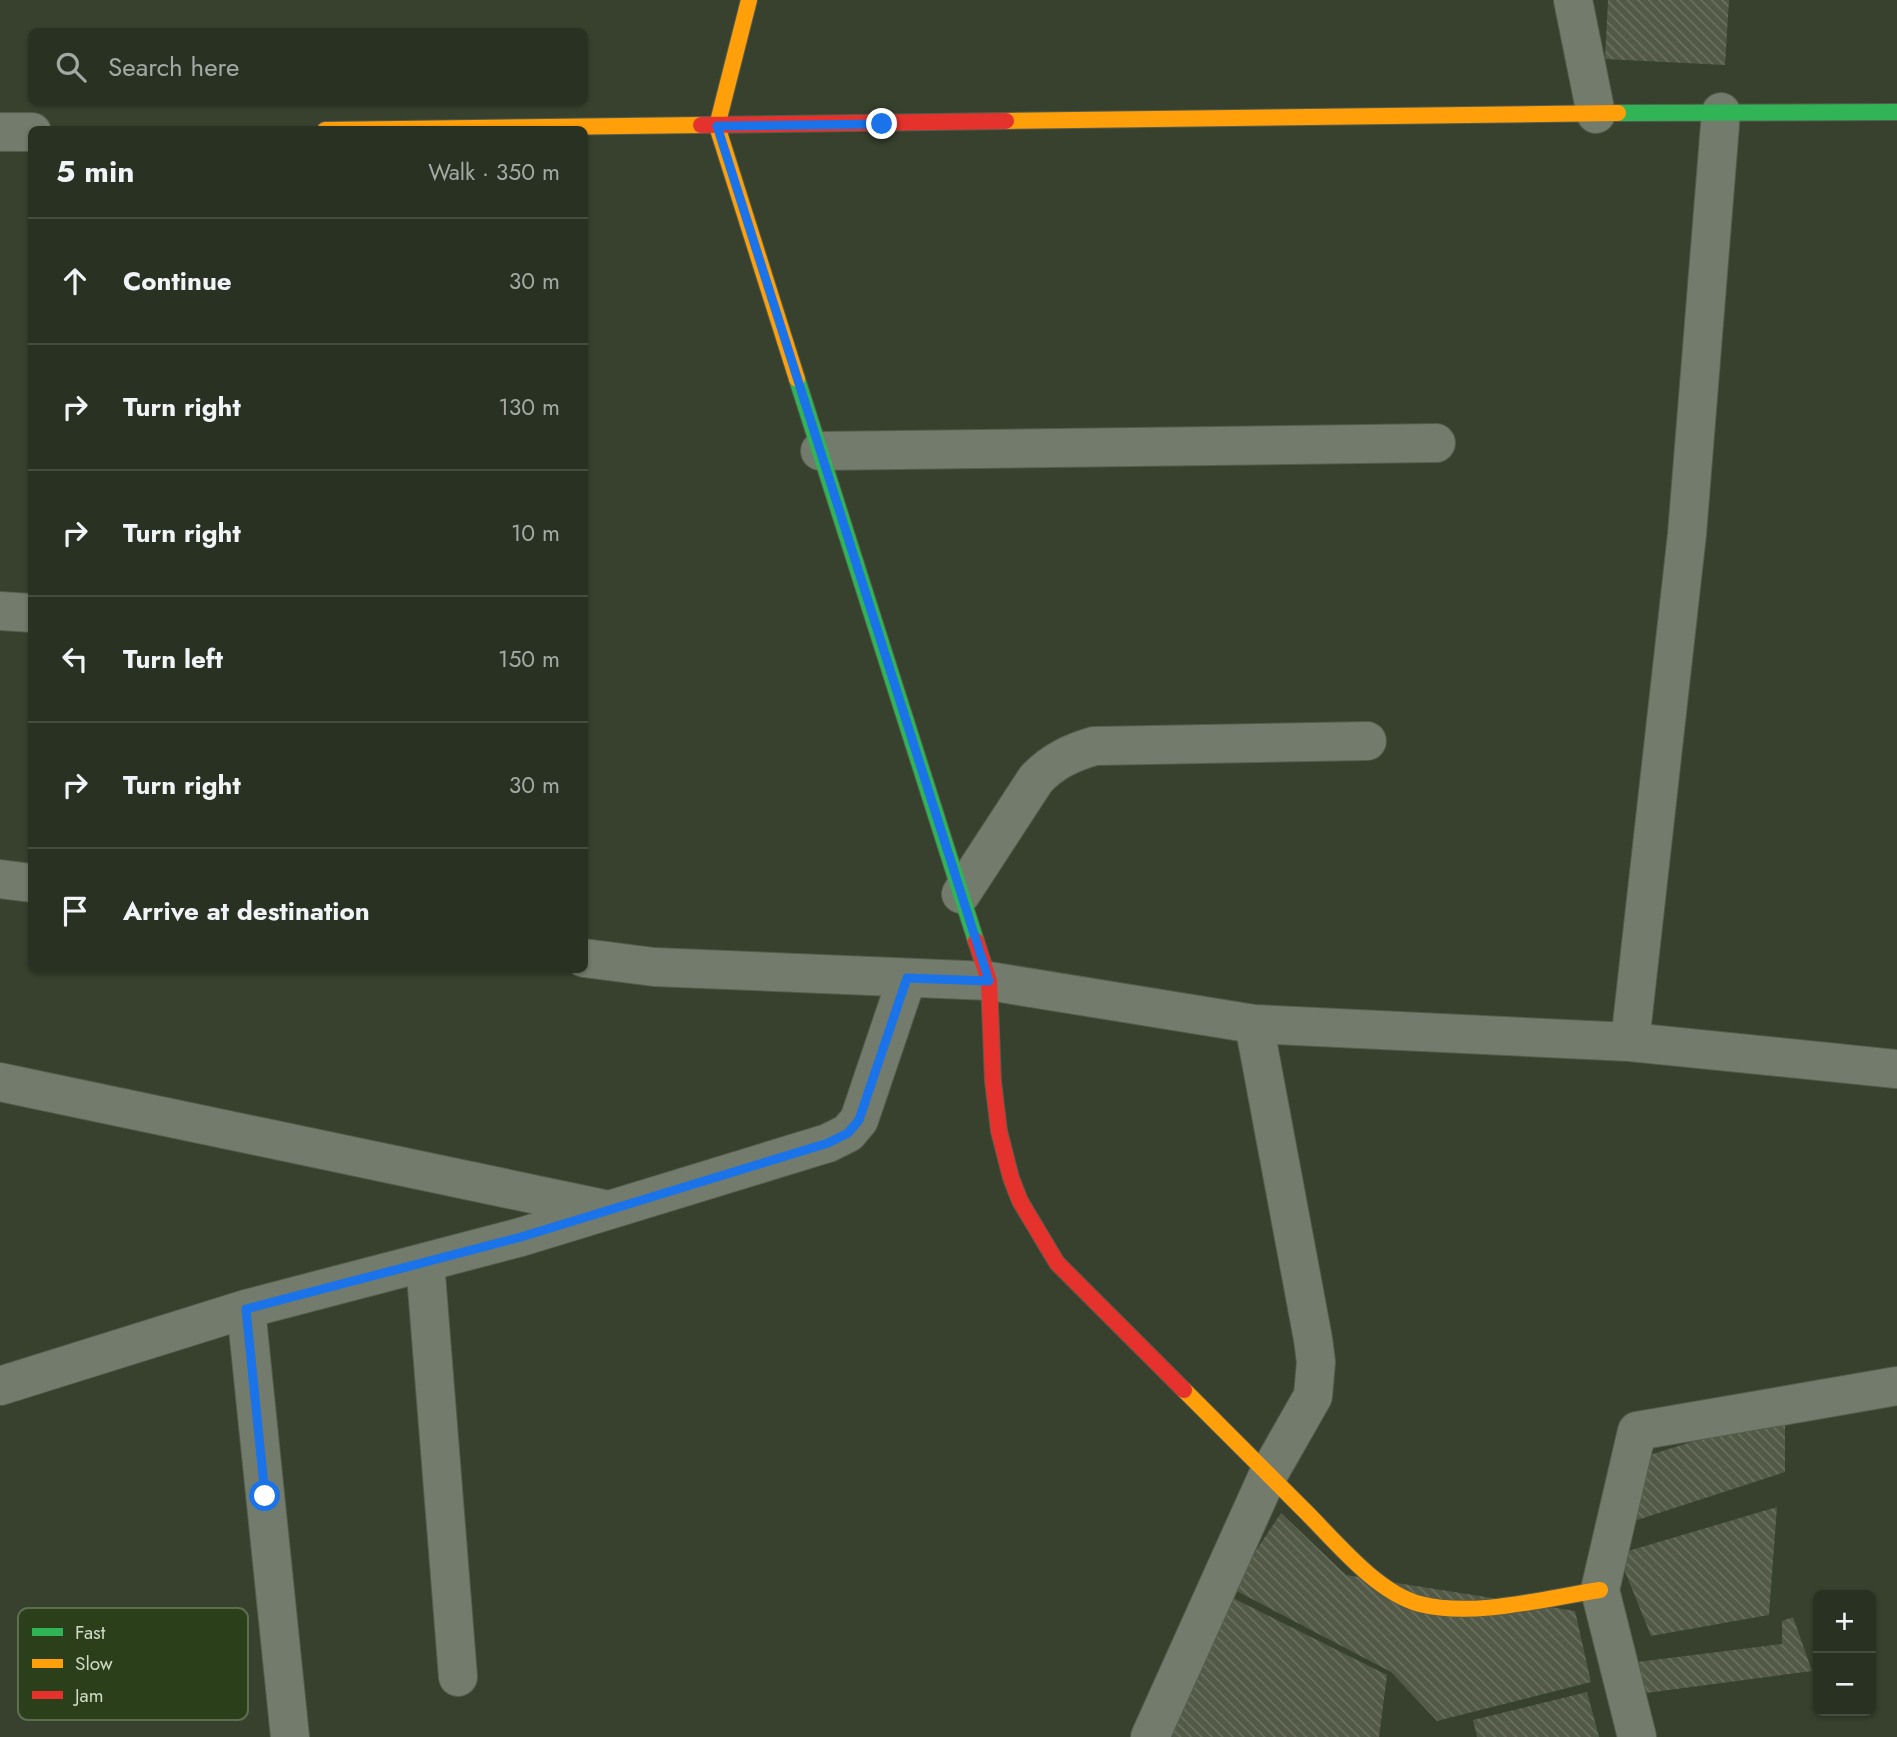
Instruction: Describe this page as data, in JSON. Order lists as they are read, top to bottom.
{
  "legend": ["Fast", "Slow", "Jam"],
  "page": {
    "search": "Search here",
    "heading": ["5 min", "Walk · 350 m"],
    "list": [
      ["Continue", "30 m"],
      ["Turn right", "130 m"],
      ["Turn right", "10 m"],
      ["Turn left", "150 m"],
      ["Turn right", "30 m"],
      "Arrive at destination"
    ],
    "map_buttons": ["+", "−"]
  }
}
